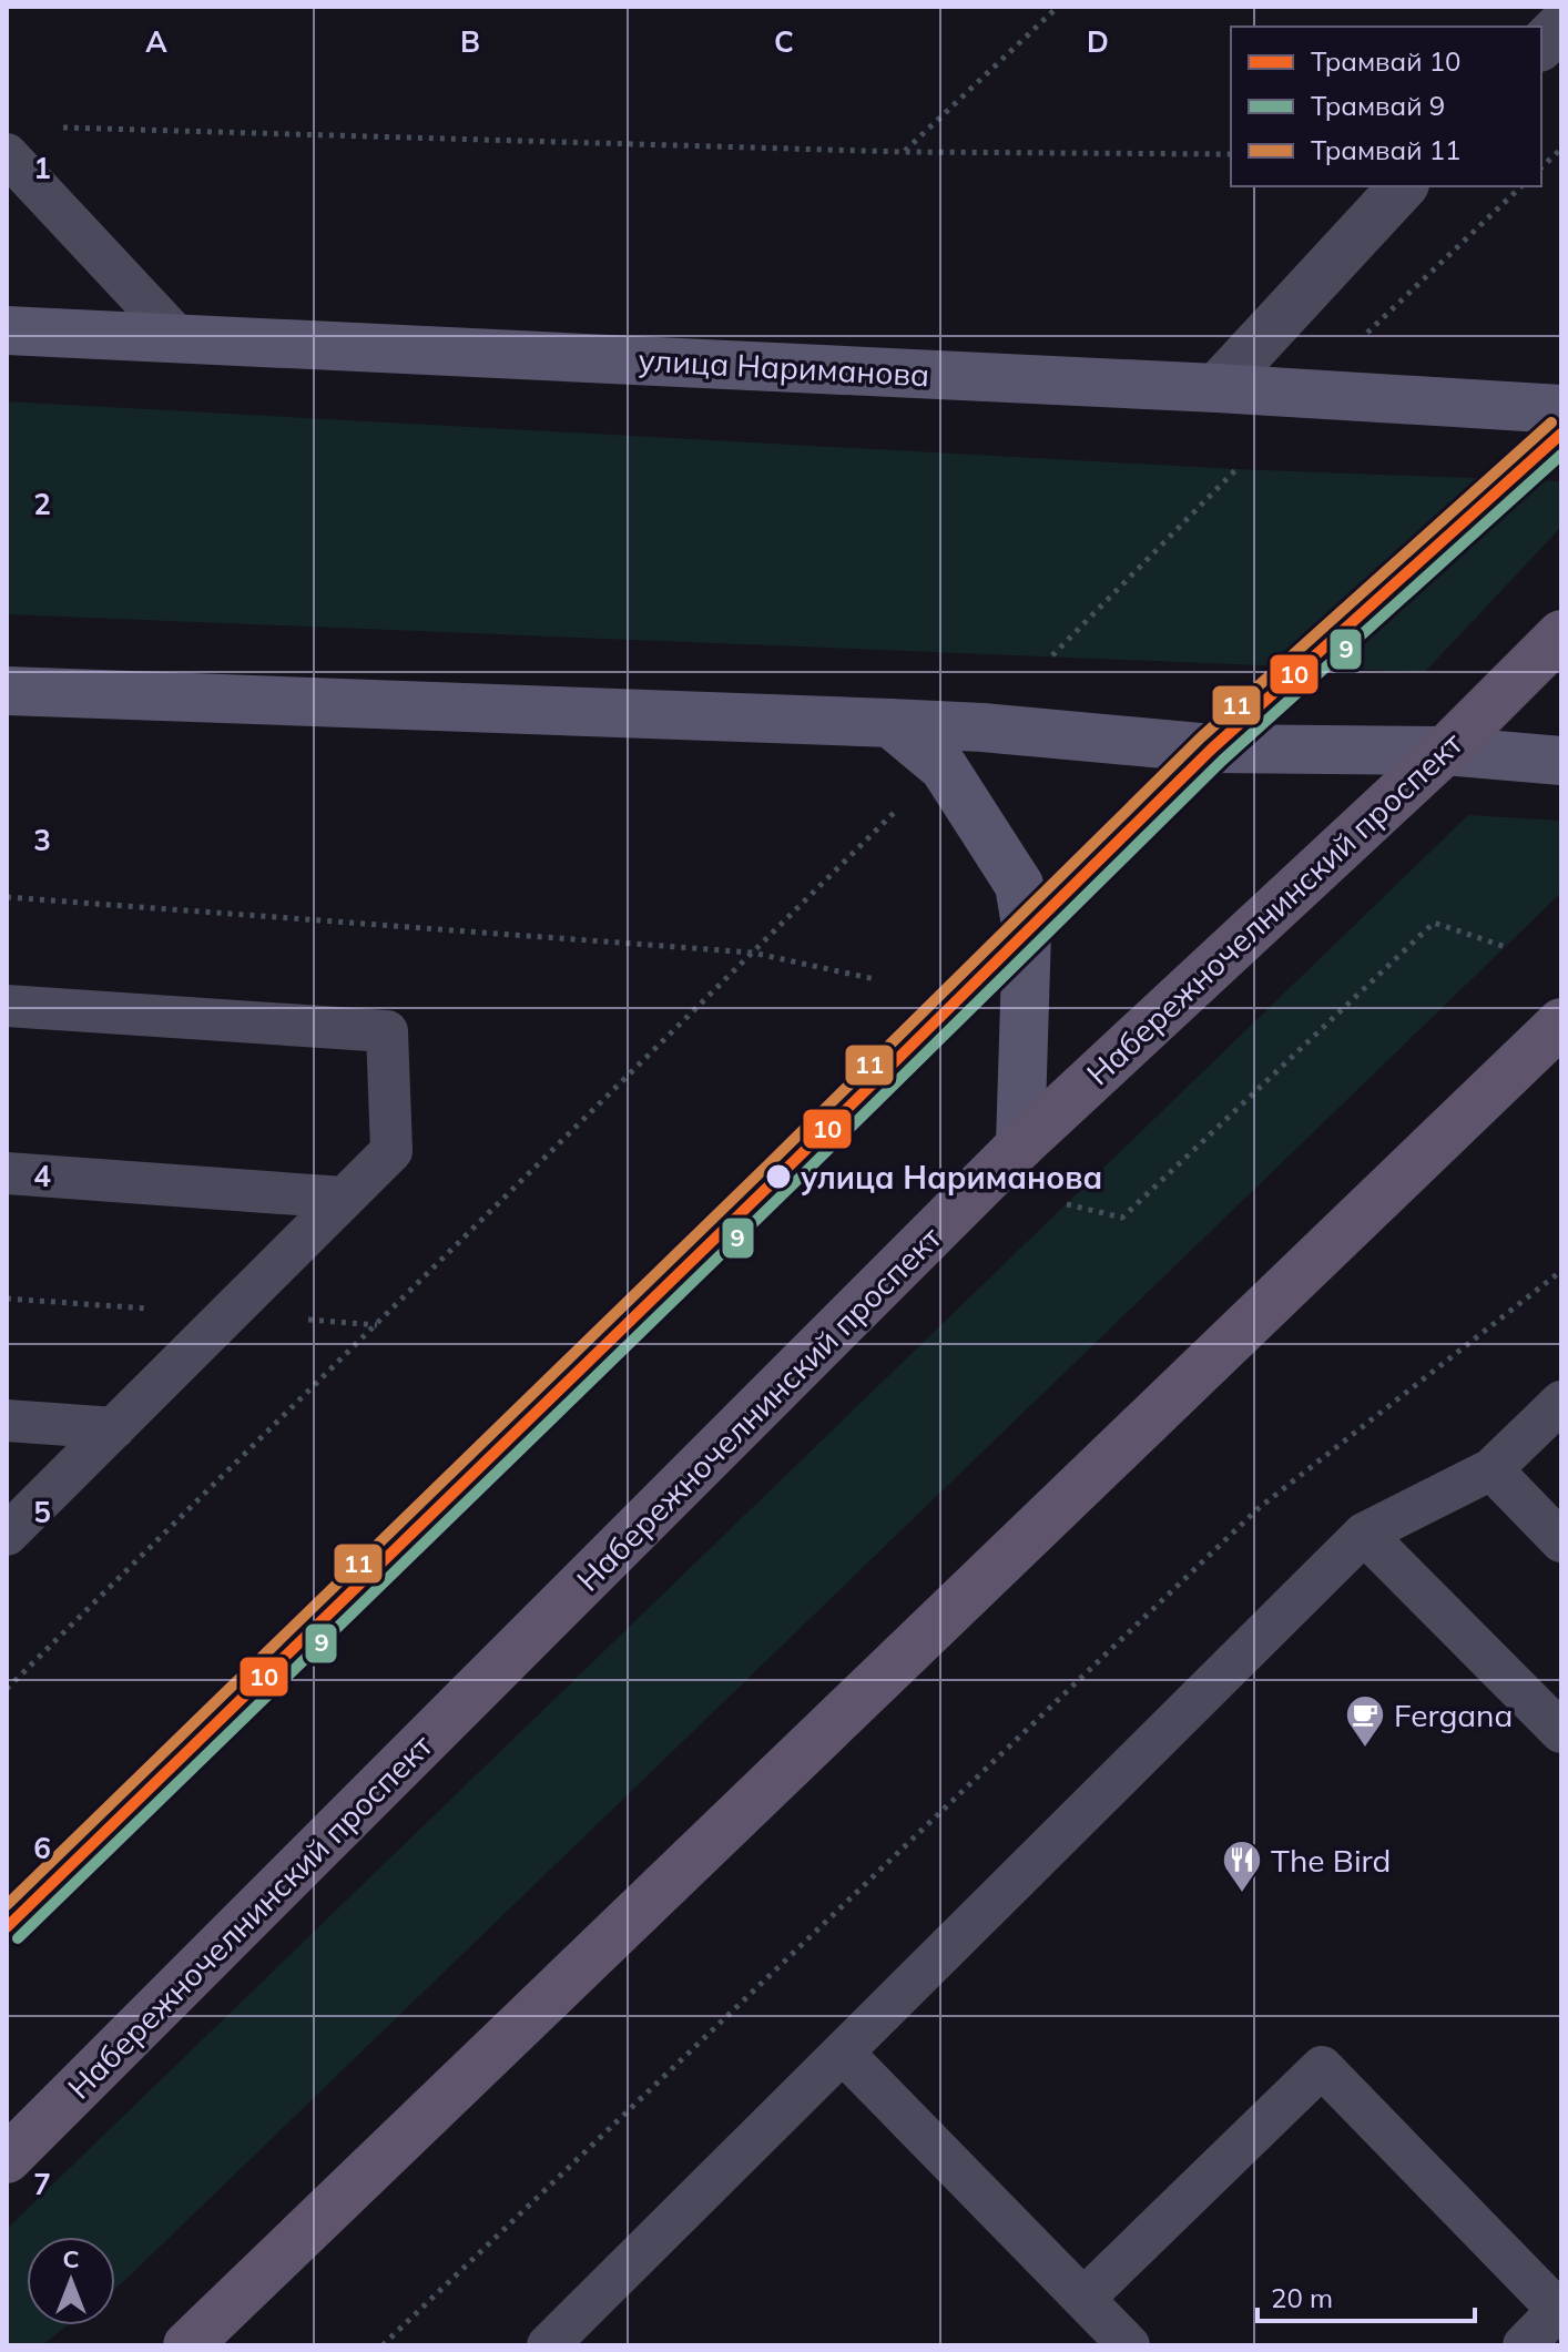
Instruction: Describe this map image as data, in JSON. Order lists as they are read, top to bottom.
{
  "streets": {
    "main road": ["улица Нариманова", "Набережночелнинский проспект"]
  },
  "places": {
    "other": ["улица Нариманова"],
    "cafe": ["Fergana"],
    "restaurant": ["The Bird"]
  },
  "lines": ["tram line 11", "tram line 10", "tram line 9"],
  "legend": ["Трамвай 10", "Трамвай 9", "Трамвай 11"],
  "scale_bar": "20 m",
  "north": "top",
  "grid": {
    "columns": [
      "A",
      "B",
      "C",
      "D"
    ],
    "rows": [
      "1",
      "2",
      "3",
      "4",
      "5",
      "6",
      "7"
    ]
  }
}
